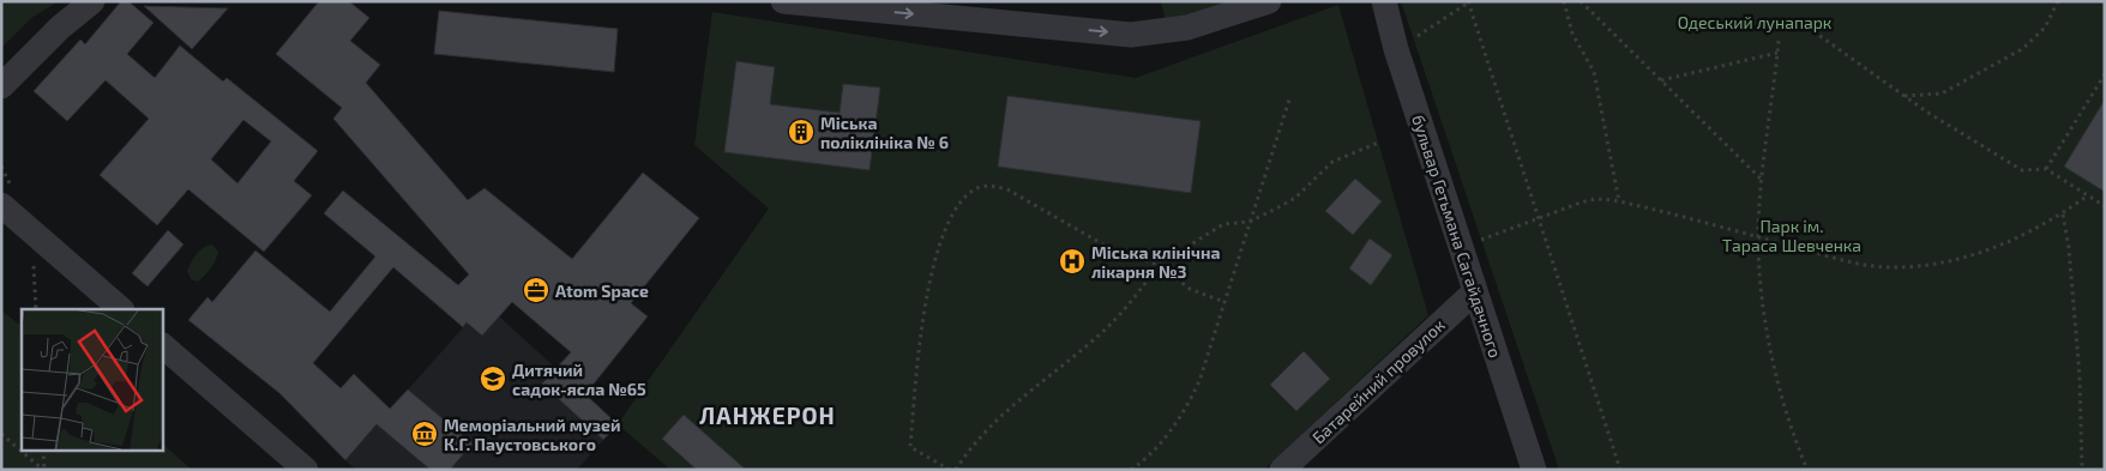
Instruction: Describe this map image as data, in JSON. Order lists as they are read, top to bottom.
{
  "streets": {
    "street": ["бульвар Гетьмана Сагайдачного", "Батарейний провулок"]
  },
  "crossings": [
    ["бульвар Гетьмана Сагайдачного", "Батарейний провулок"]
  ],
  "districts": ["ЛАНЖЕРОН"],
  "parks": ["Одеський лунапарк", "Парк ім. Тараса Шевченка"],
  "places": {
    "building": ["Міська поліклініка № 6"],
    "hospital": ["Міська клінічна лікарня №3"],
    "office": ["Atom Space"],
    "school or university": ["Дитячий садок-ясла №65"],
    "museum": ["Меморіальний музей К.Г. Паустовського"]
  }
}
